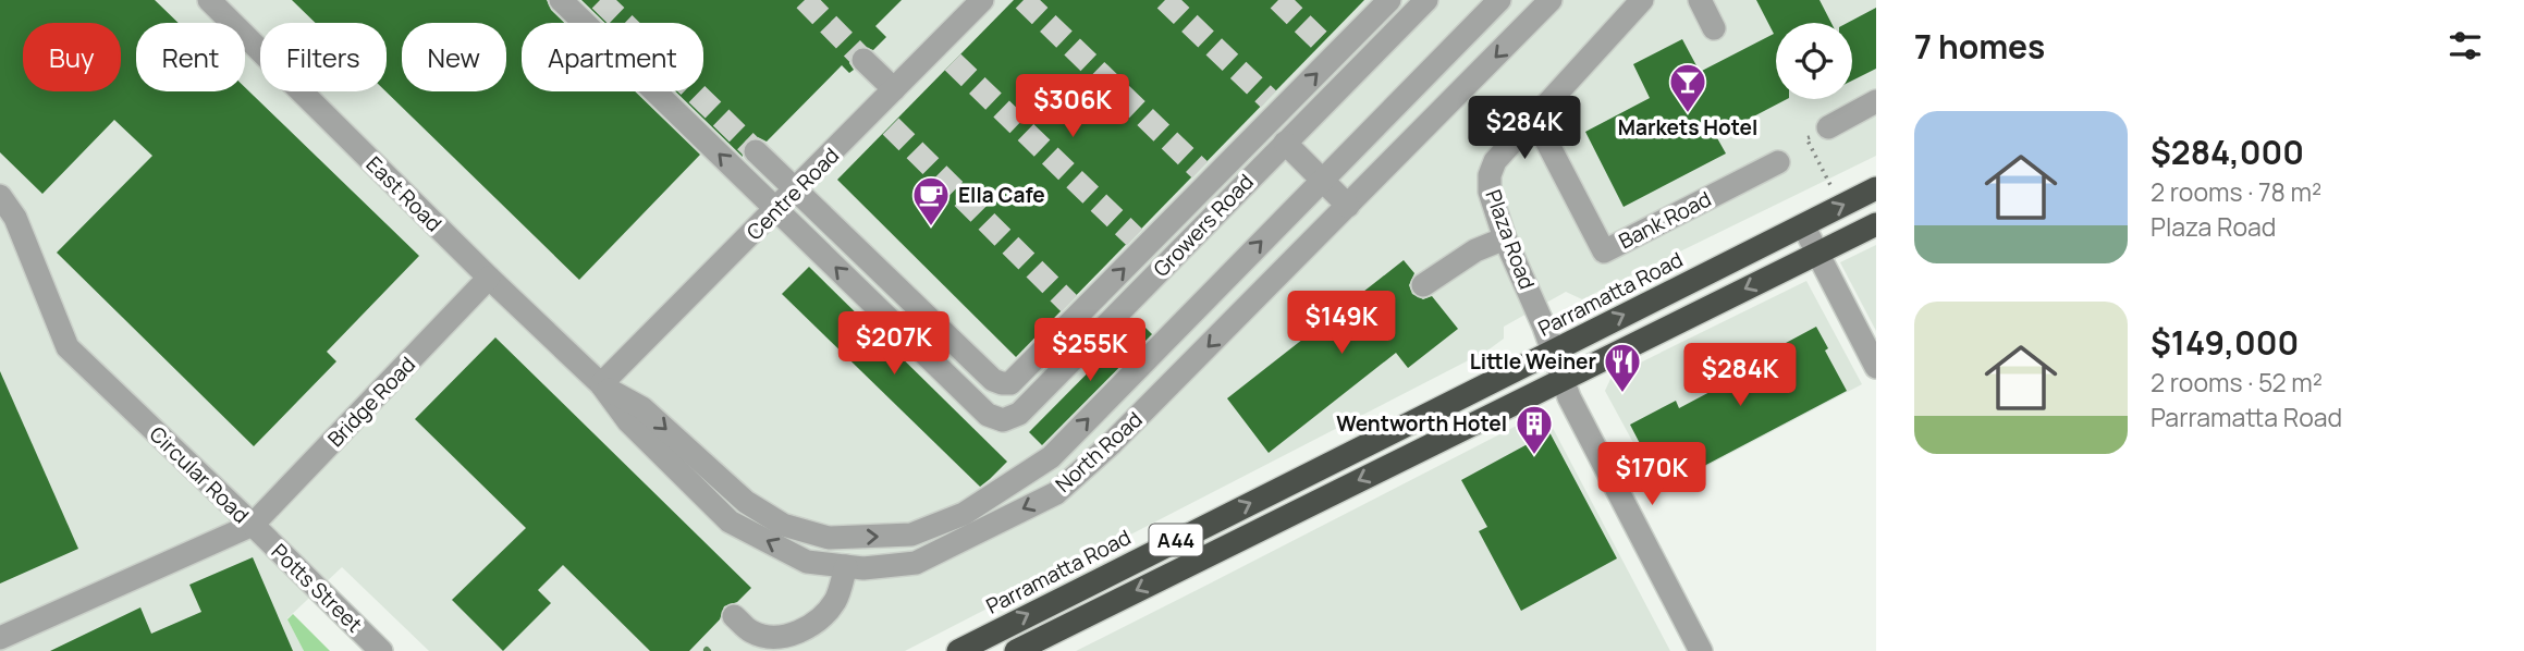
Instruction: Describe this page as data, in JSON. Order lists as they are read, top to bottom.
{
  "streets": {
    "highway": ["Parramatta Road", "A44"],
    "street": [
      "East Road",
      "Centre Road",
      "Bank Road",
      "Growers Road",
      "Plaza Road",
      "Bridge Road",
      "North Road",
      "Circular Road",
      "Potts Street"
    ]
  },
  "crossings": [
    ["East Road", "Centre Road"],
    ["East Road", "Bridge Road"],
    ["East Road", "North Road"],
    ["Centre Road", "Growers Road"],
    ["Centre Road", "North Road"],
    ["Bank Road", "Plaza Road"],
    ["Plaza Road", "Parramatta Road"],
    ["Plaza Road", "A44"],
    ["Bridge Road", "Circular Road"],
    ["Bridge Road", "Potts Street"],
    ["Circular Road", "Potts Street"]
  ],
  "one_way": ["North Road"],
  "places": {
    "bar": ["Markets Hotel"],
    "cafe": ["Ella Cafe"],
    "restaurant": ["Little Weiner"],
    "building": ["Wentworth Hotel"]
  },
  "page": {
    "heading": "7 homes",
    "chip": [
      "Buy",
      "Rent",
      "Filters",
      "New",
      "Apartment"
    ],
    "price": [
      "$306K",
      "$284K",
      "$149K",
      "$207K",
      "$255K",
      "$284K",
      "$170K"
    ],
    "list": [
      {
        "name": "$284,000",
        "note": "2 rooms · 78 m² · Plaza Road"
      },
      {
        "name": "$149,000",
        "note": "2 rooms · 52 m² · Parramatta Road"
      }
    ]
  }
}
